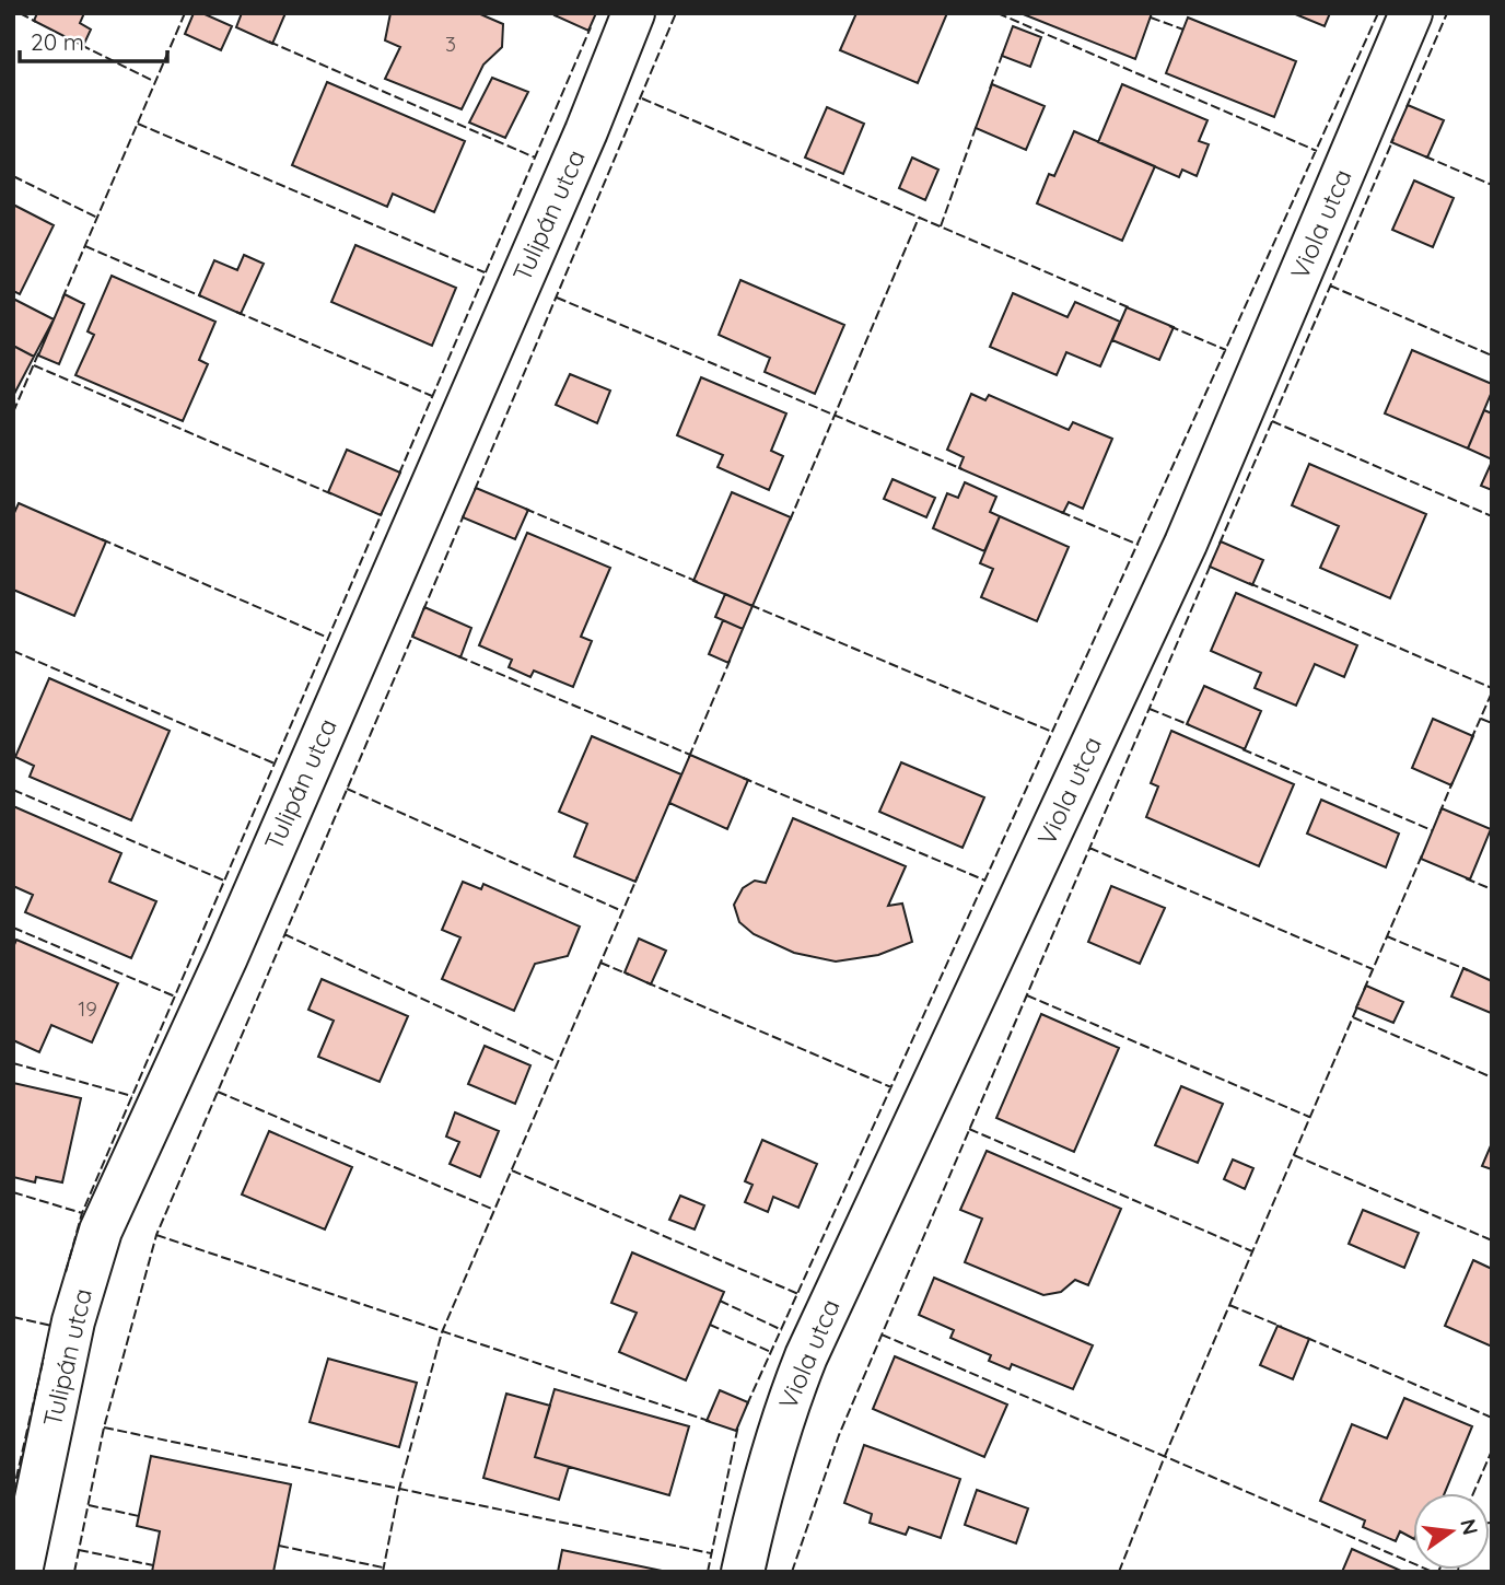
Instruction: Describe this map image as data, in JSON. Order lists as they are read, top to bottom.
{
  "streets": {
    "street": ["Tulipán utca", "Viola utca"]
  },
  "house_numbers": ["3", "19"],
  "scale_bar": "20 m",
  "north": "right"
}
